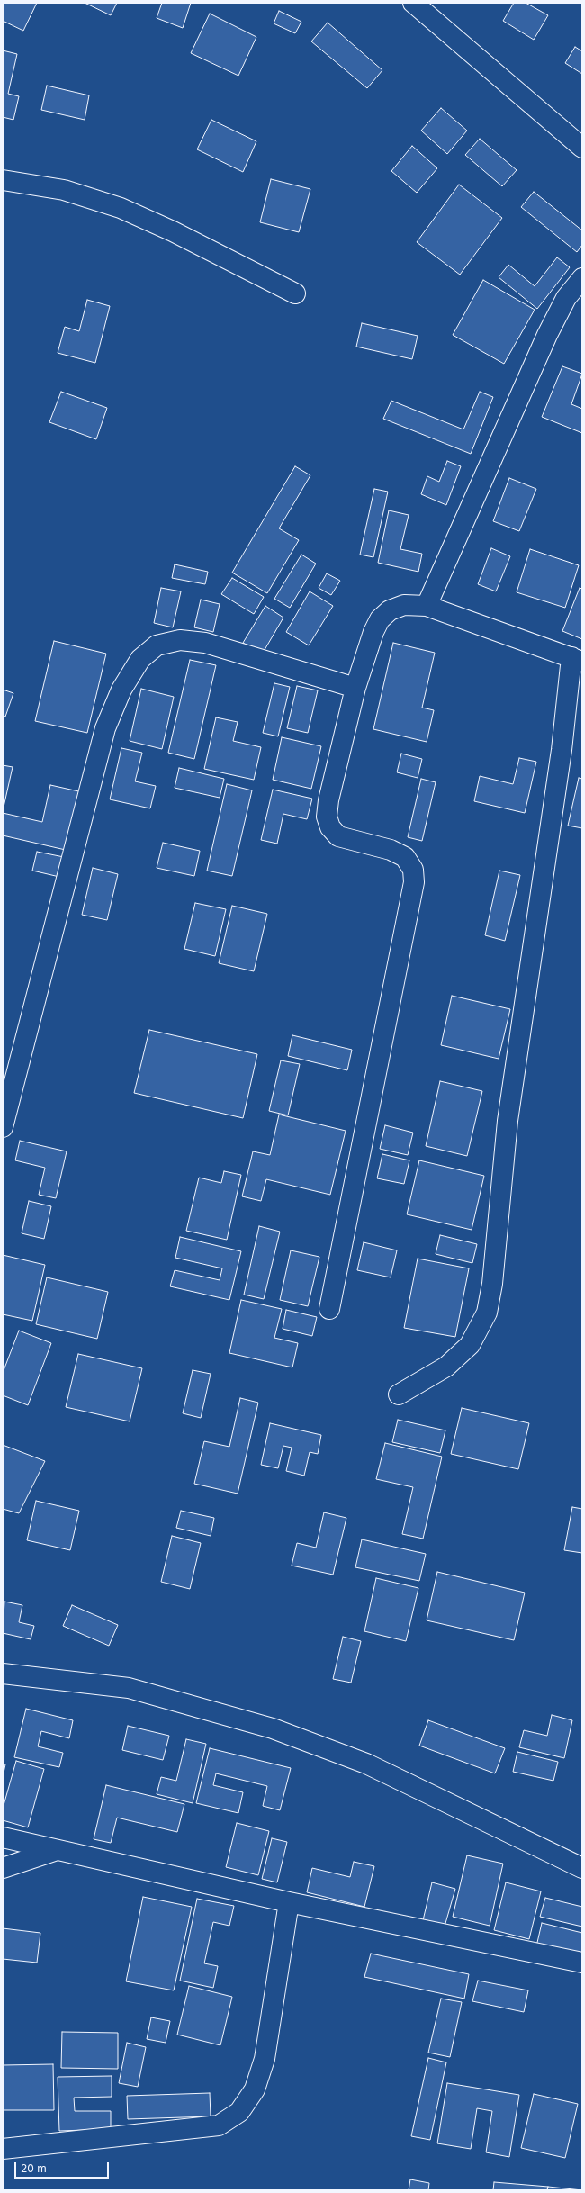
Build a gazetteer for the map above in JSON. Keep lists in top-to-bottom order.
{
  "scale_bar": "20 m"
}
